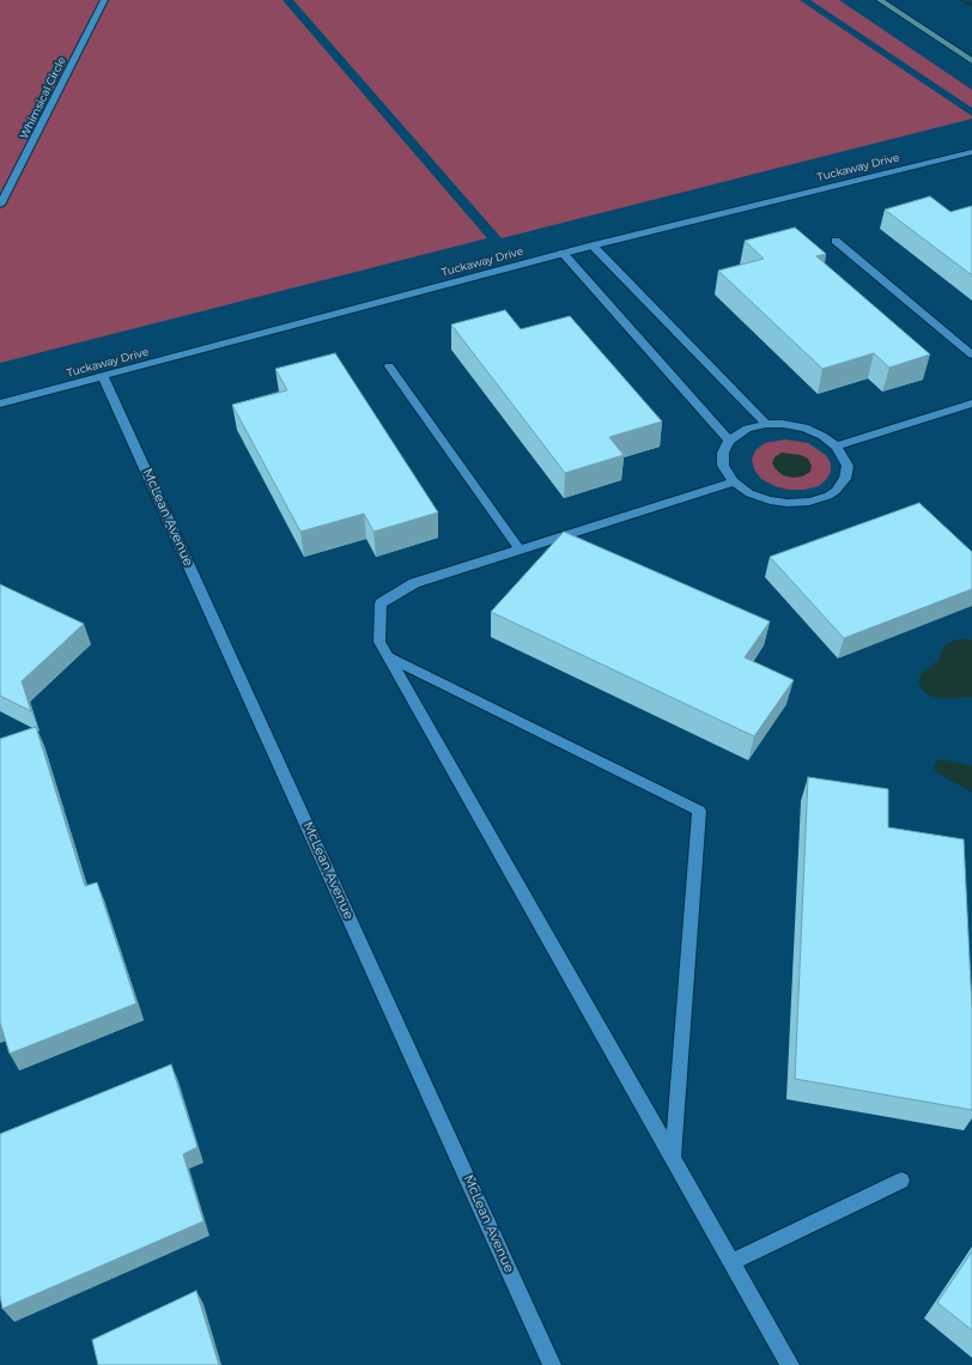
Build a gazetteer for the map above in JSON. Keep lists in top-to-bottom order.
{
  "streets": {
    "street": ["Whimsical Circle", "Tuckaway Drive", "McLean Avenue"]
  },
  "crossings": [
    ["Tuckaway Drive", "McLean Avenue"]
  ]
}
